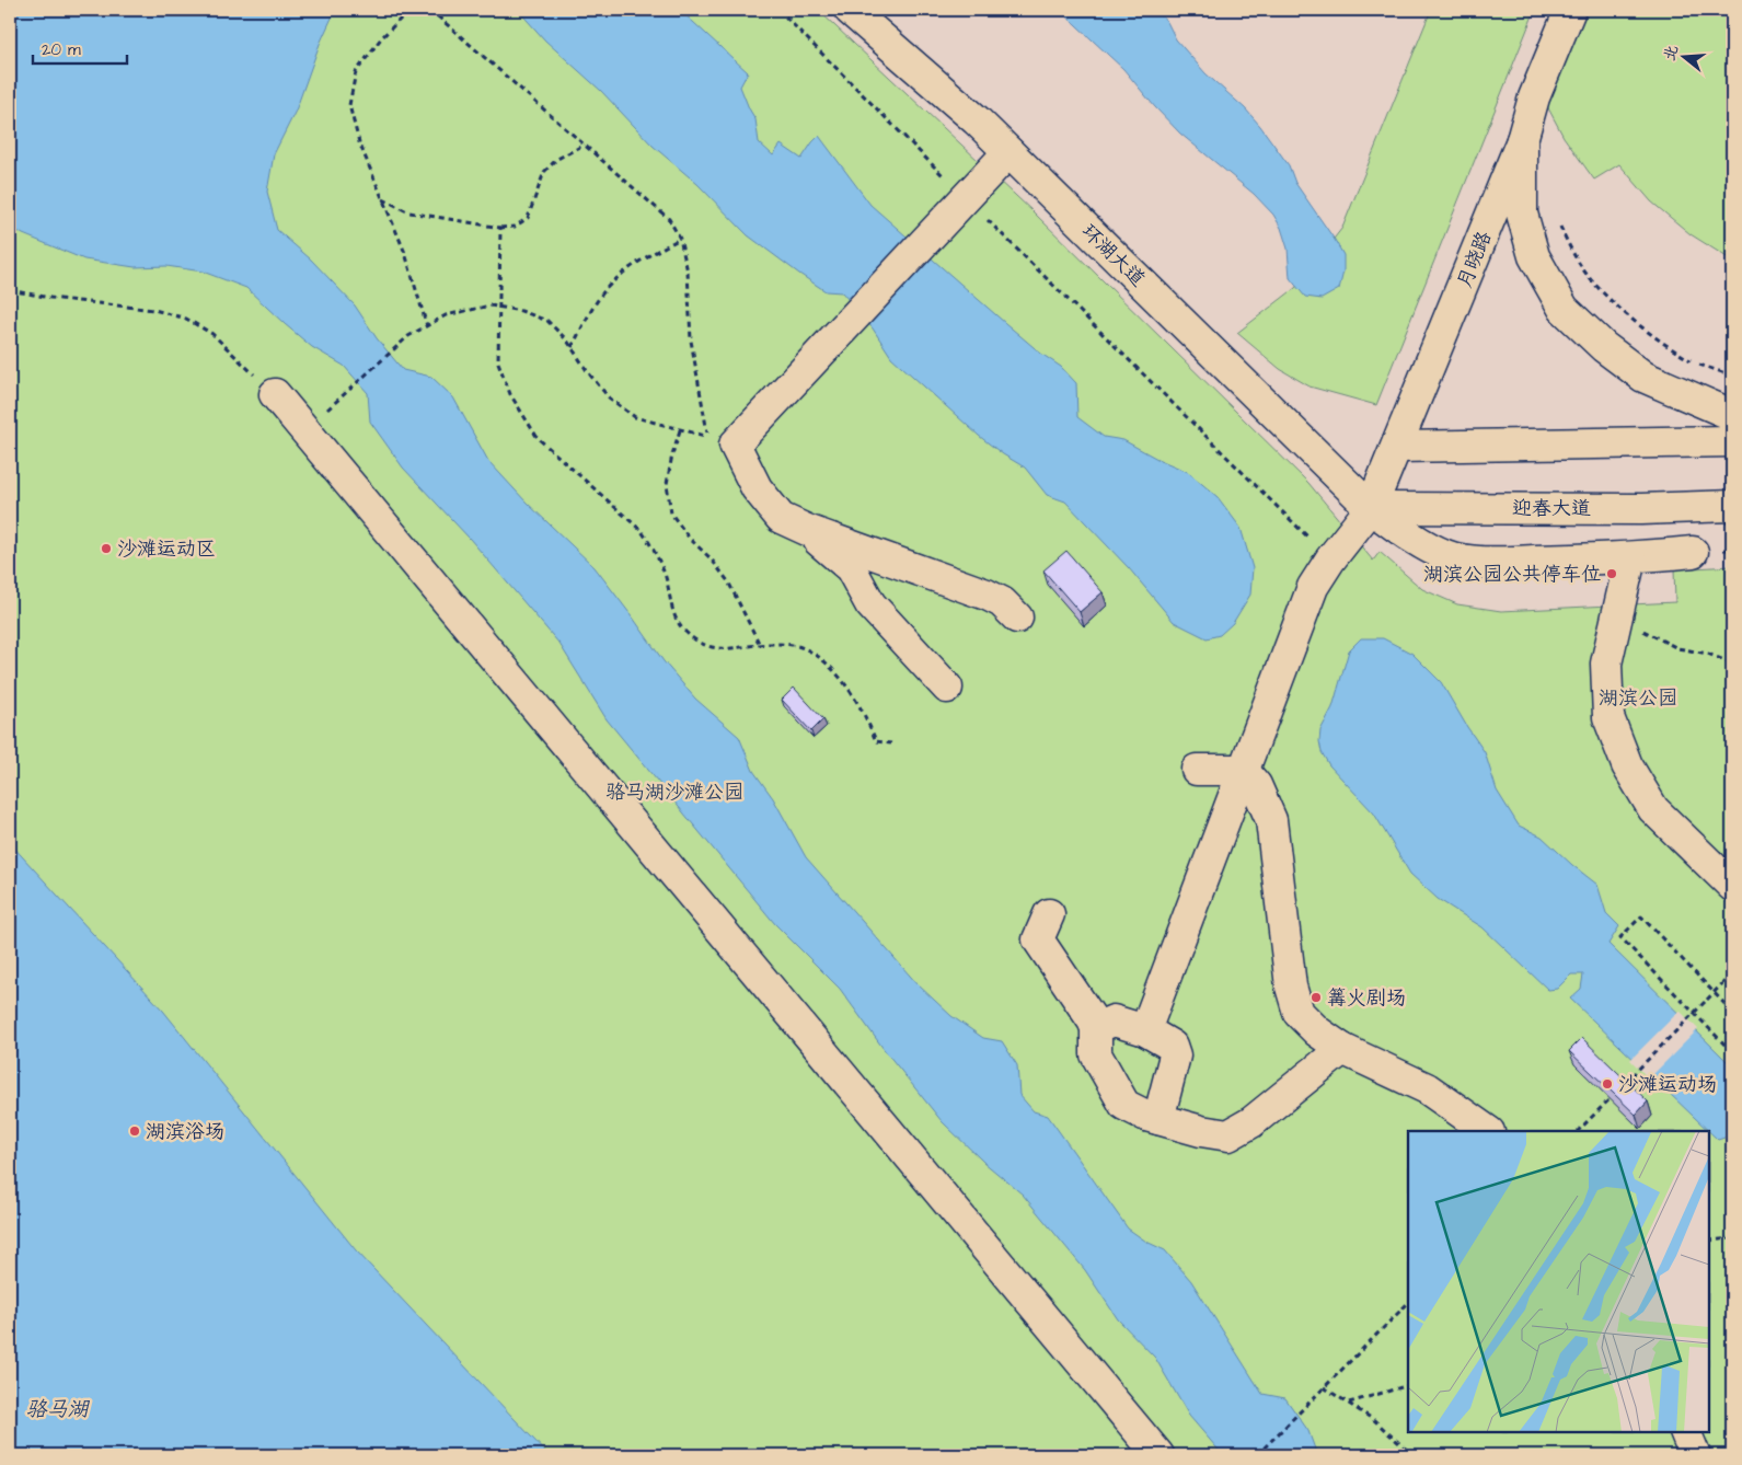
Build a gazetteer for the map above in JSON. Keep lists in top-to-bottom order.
{
  "streets": {
    "main road": ["环湖大道", "月晓路", "迎春大道"]
  },
  "crossings": [
    ["环湖大道", "月晓路"],
    ["环湖大道", "迎春大道"],
    ["月晓路", "迎春大道"]
  ],
  "water": ["骆马湖"],
  "parks": ["湖滨公园", "骆马湖沙滩公园"],
  "places": [
    "沙滩运动区",
    "湖滨公园公共停车位",
    "篝火剧场",
    "沙滩运动场",
    "湖滨浴场"
  ],
  "scale_bar": "20 m",
  "north": "left"
}
